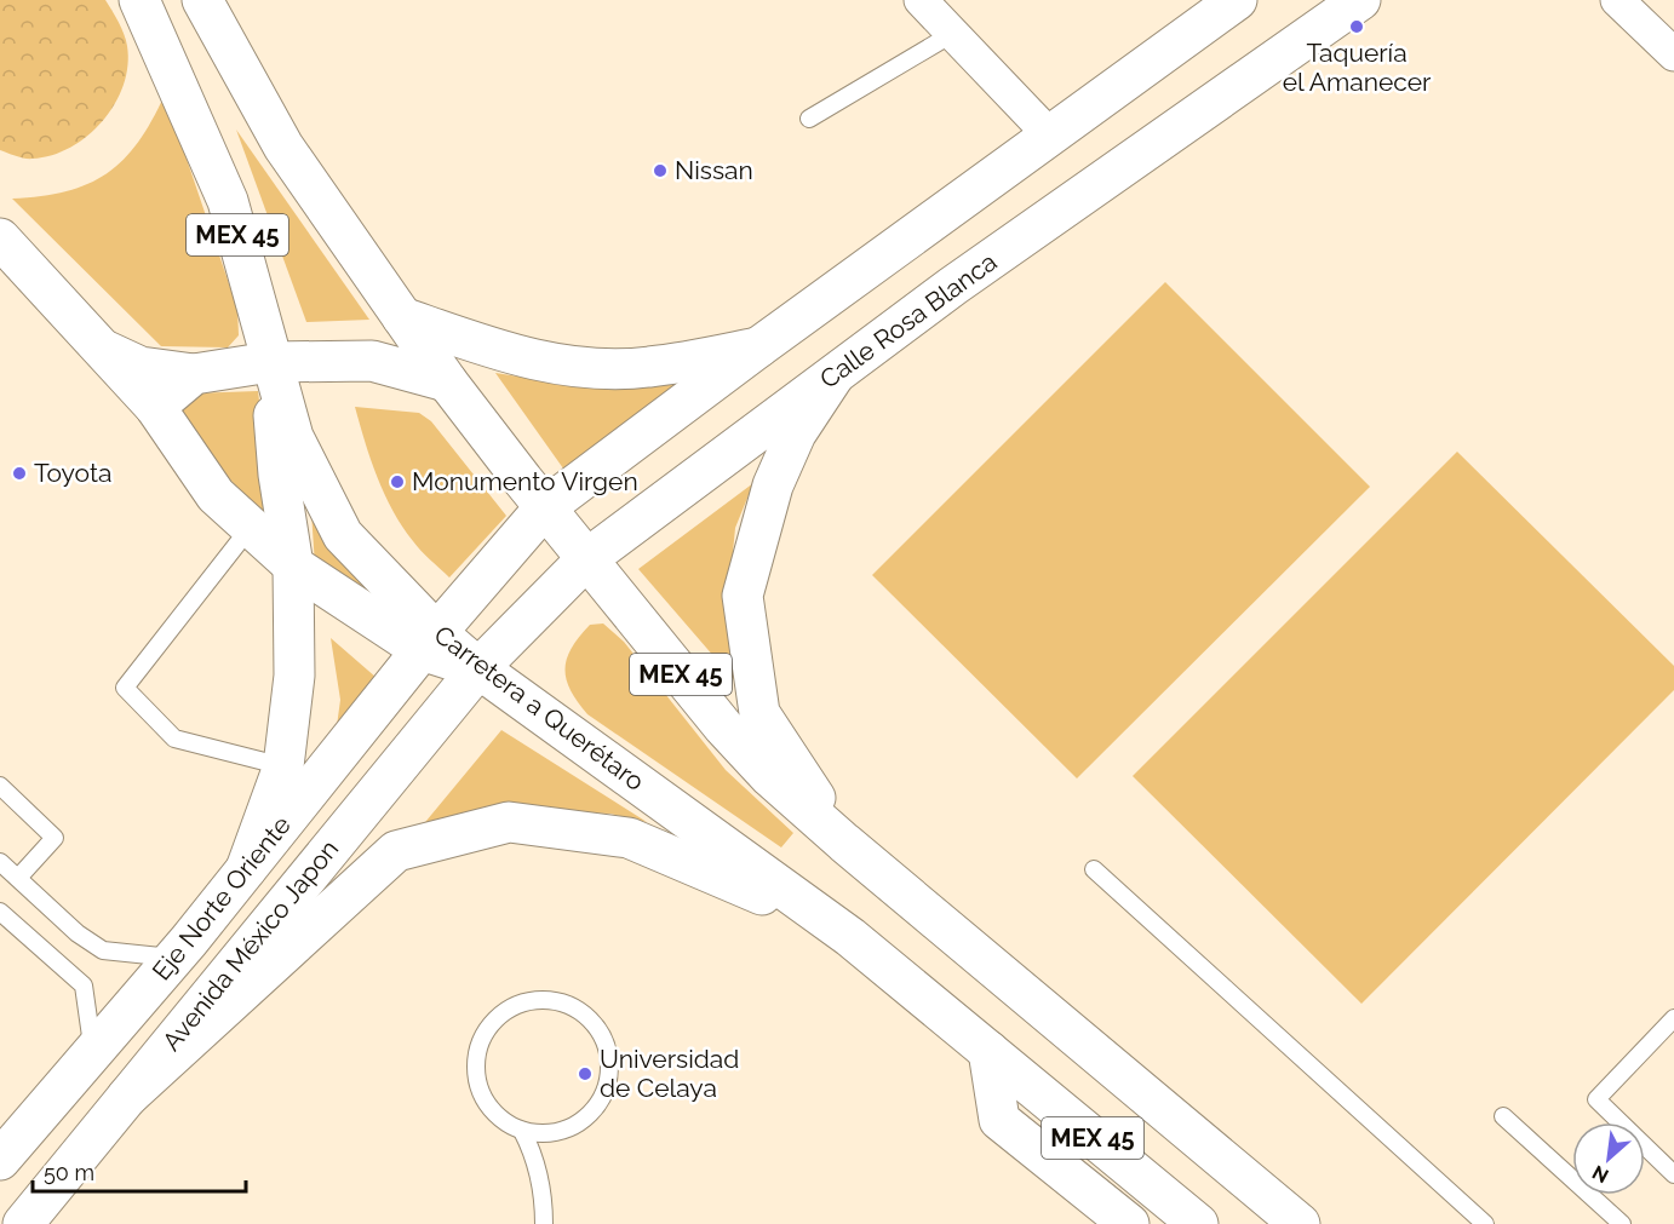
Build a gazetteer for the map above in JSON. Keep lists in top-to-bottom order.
{
  "streets": {
    "main road": [
      "MEX 45",
      "Calle Rosa Blanca",
      "Carretera a Querétaro",
      "Eje Norte Oriente",
      "Avenida México Japon"
    ]
  },
  "crossings": [
    ["MEX 45", "Calle Rosa Blanca"],
    ["Calle Rosa Blanca", "Carretera a Querétaro"],
    ["Calle Rosa Blanca", "Avenida México Japon"],
    ["Carretera a Querétaro", "Eje Norte Oriente"],
    ["Carretera a Querétaro", "Avenida México Japon"]
  ],
  "places": [
    "Taquería el Amanecer",
    "Nissan",
    "Toyota",
    "Monumento Virgen",
    "Universidad de Celaya"
  ],
  "scale_bar": "50 m",
  "north": "bottom left"
}
